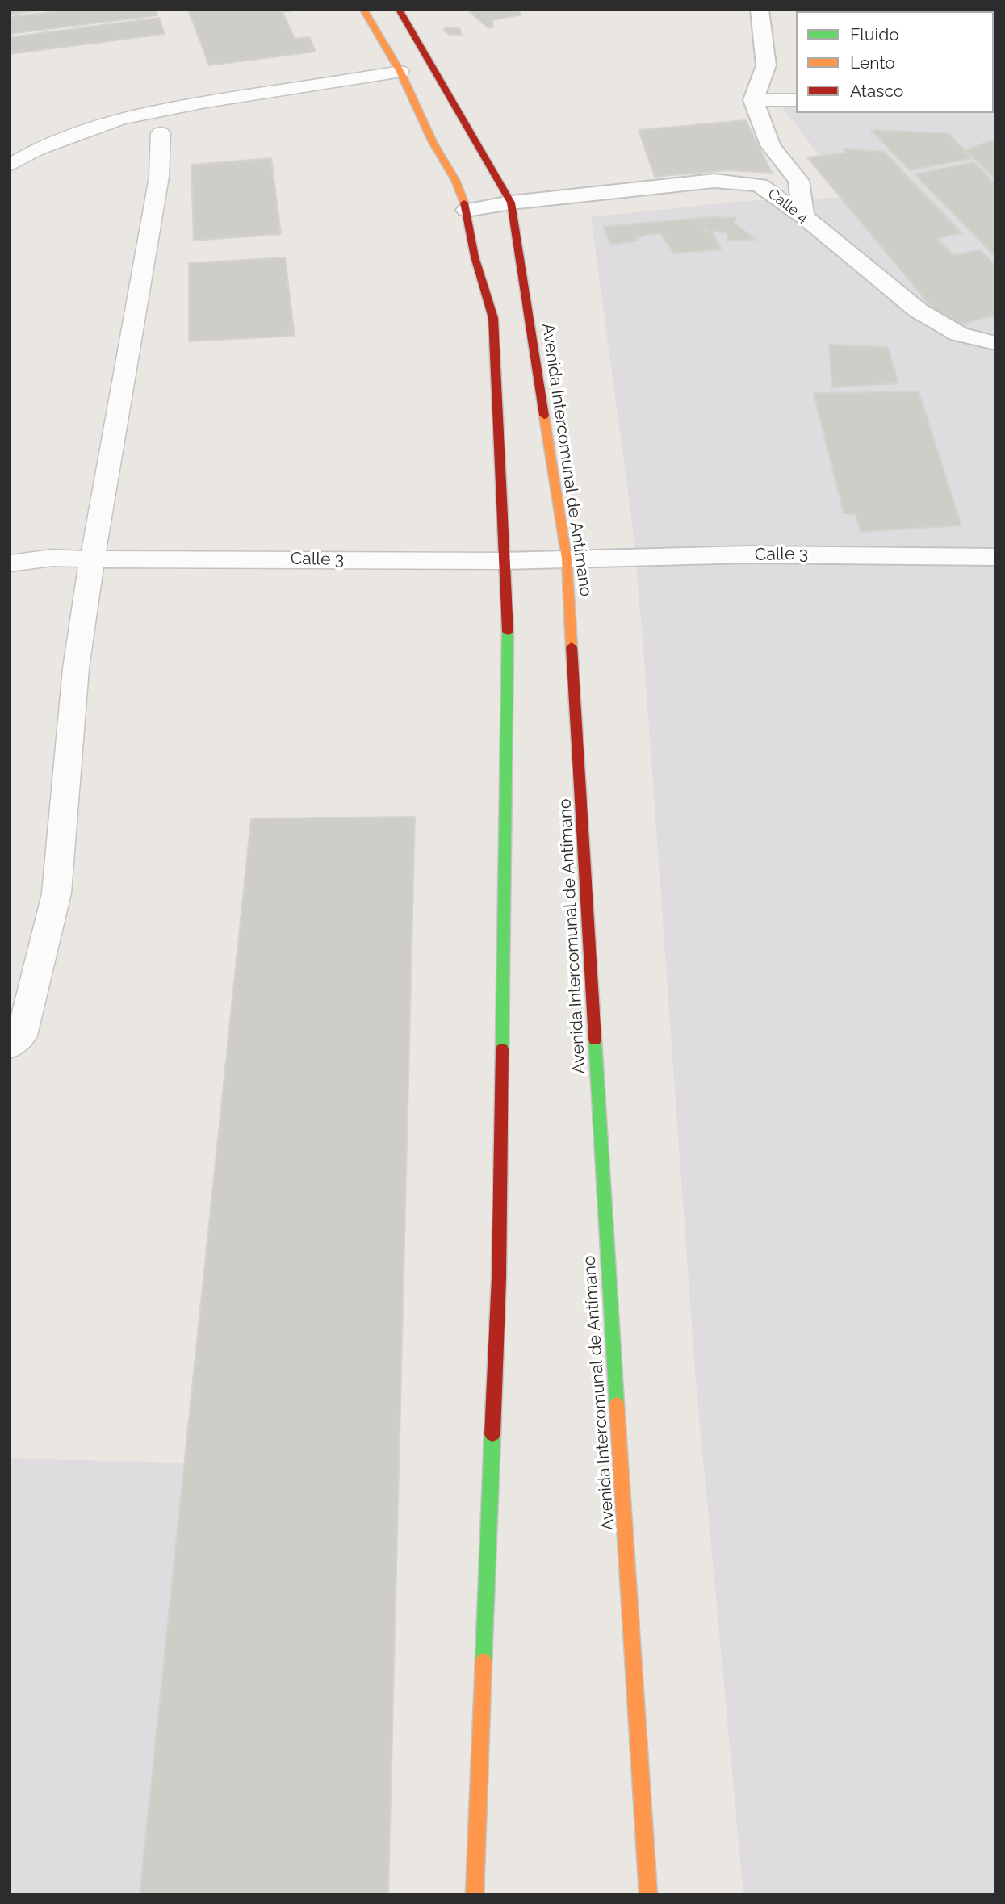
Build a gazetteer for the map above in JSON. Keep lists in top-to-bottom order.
{
  "streets": {
    "main road": ["Avenida Intercomunal de Antímano"],
    "street": ["Calle 4", "Calle 3"]
  },
  "crossings": [
    ["Calle 4", "Avenida Intercomunal de Antímano"],
    ["Avenida Intercomunal de Antímano", "Calle 3"]
  ],
  "legend": ["Fluido", "Lento", "Atasco"]
}
